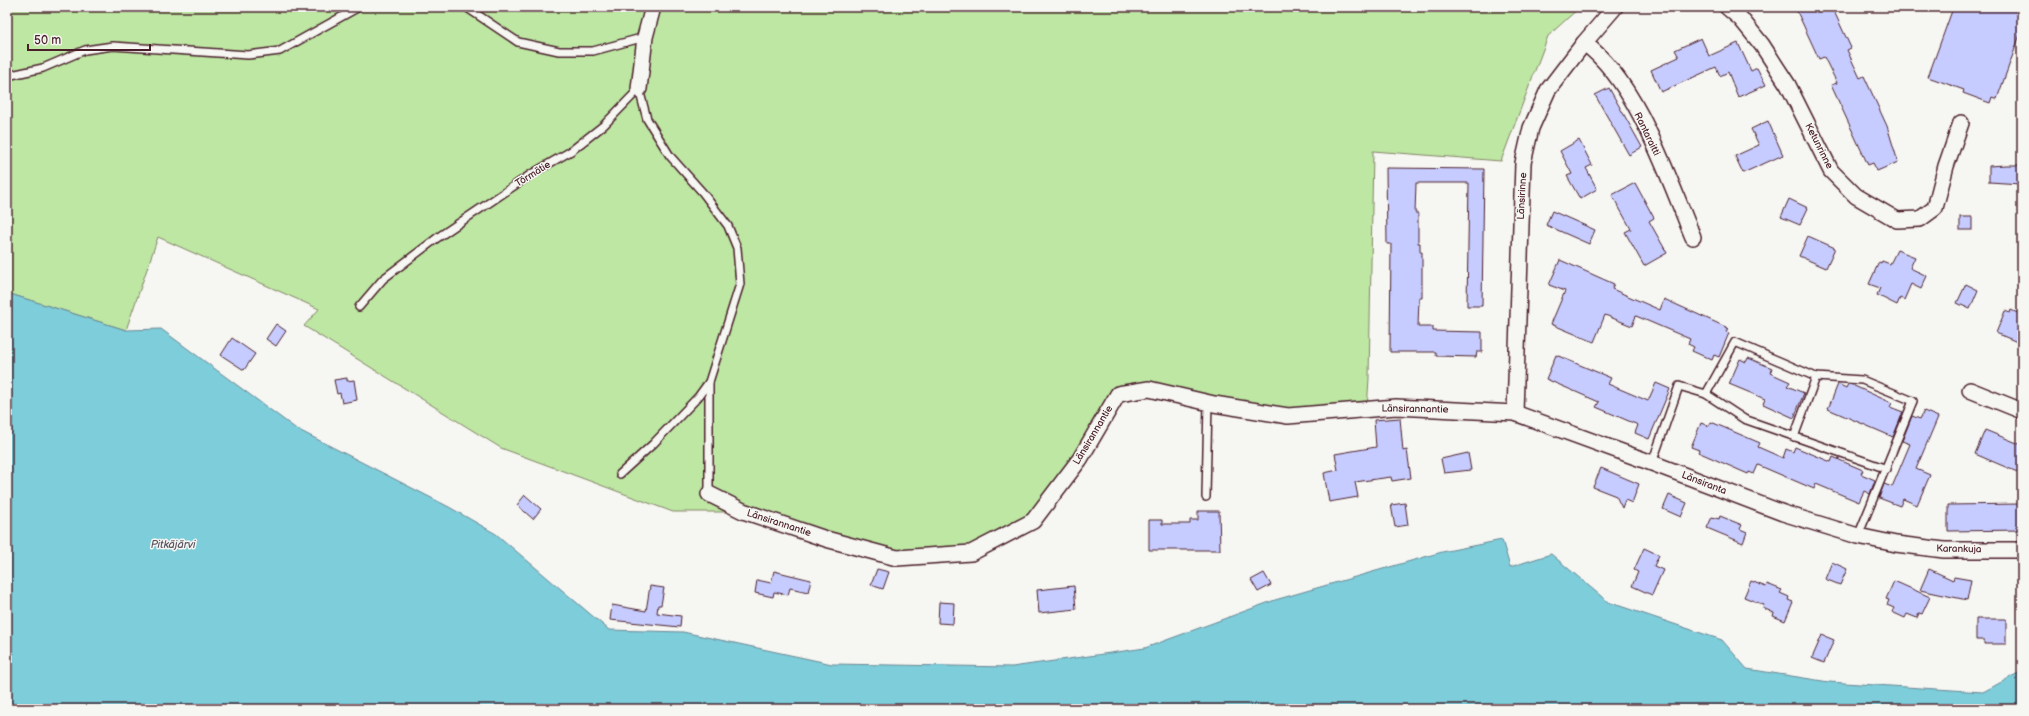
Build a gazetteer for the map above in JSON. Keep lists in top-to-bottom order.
{
  "streets": {
    "street": [
      "Rantaraitti",
      "Ketunrinne",
      "Länsirinne",
      "Länsirannantie",
      "Länsiranta",
      "Karankuja"
    ],
    "lane": ["Törmätie"]
  },
  "crossings": [
    ["Rantaraitti", "Länsirinne"],
    ["Länsirinne", "Länsirannantie"],
    ["Länsirinne", "Länsiranta"],
    ["Länsirannantie", "Länsiranta"],
    ["Länsiranta", "Karankuja"]
  ],
  "water": ["Pitkäjärvi"],
  "scale_bar": "50 m"
}
